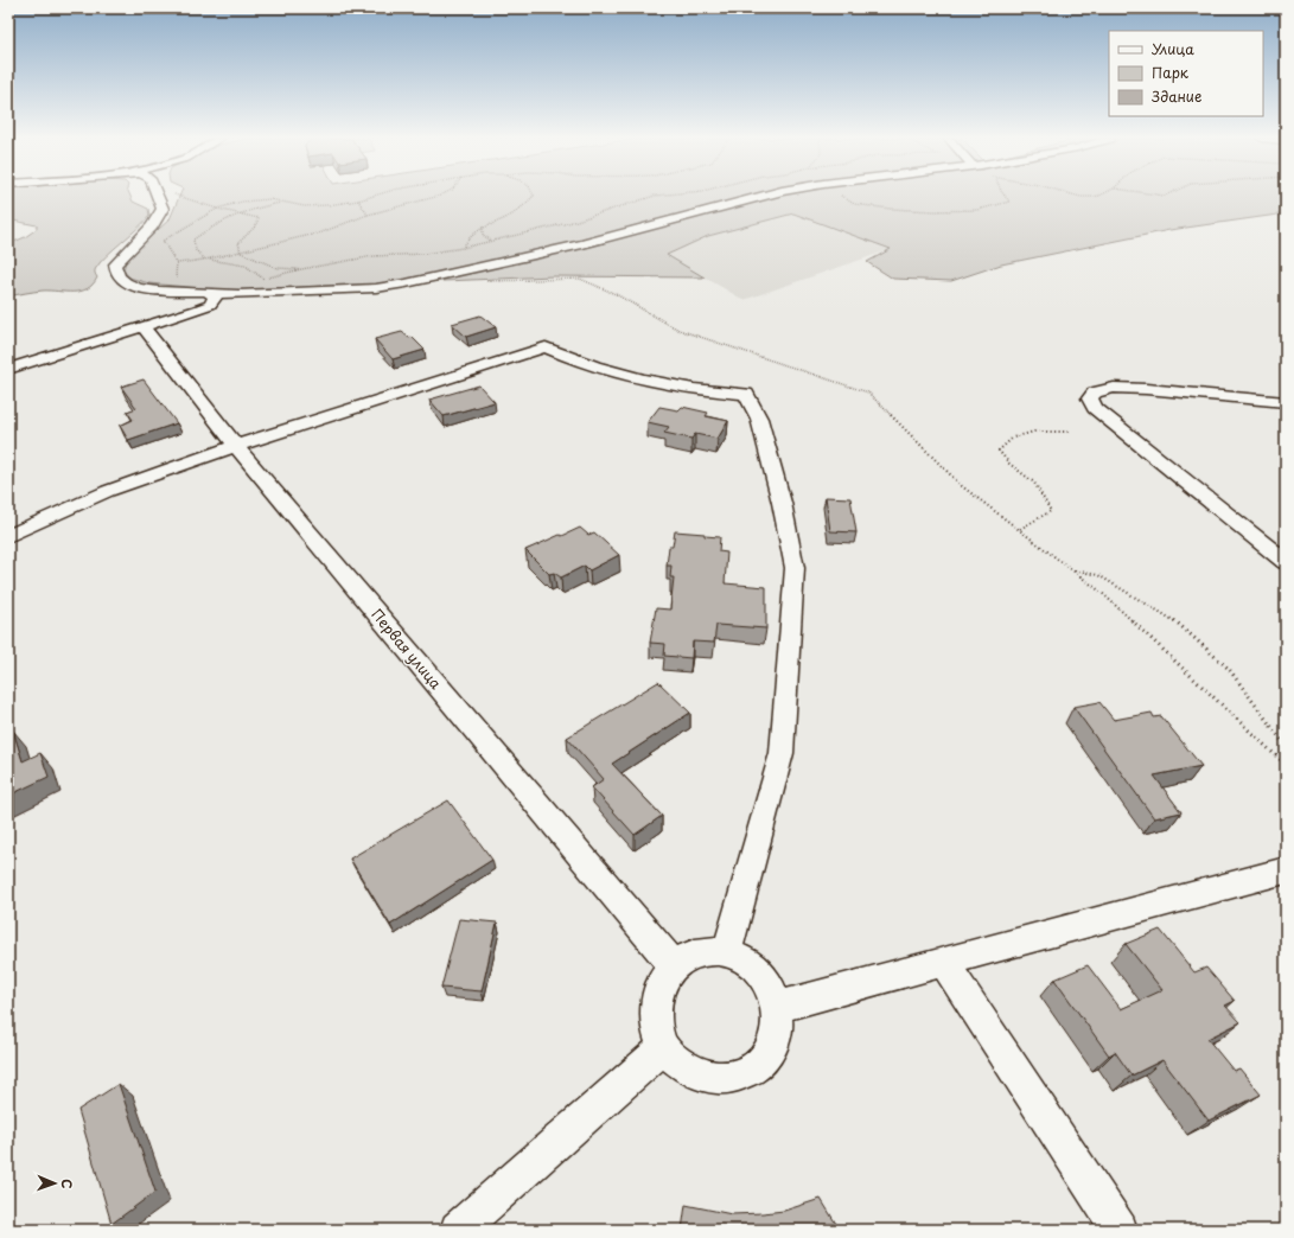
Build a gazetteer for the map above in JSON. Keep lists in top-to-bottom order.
{
  "streets": {
    "street": ["Первая улица"]
  },
  "legend": ["Улица", "Парк", "Здание"],
  "north": "right"
}
